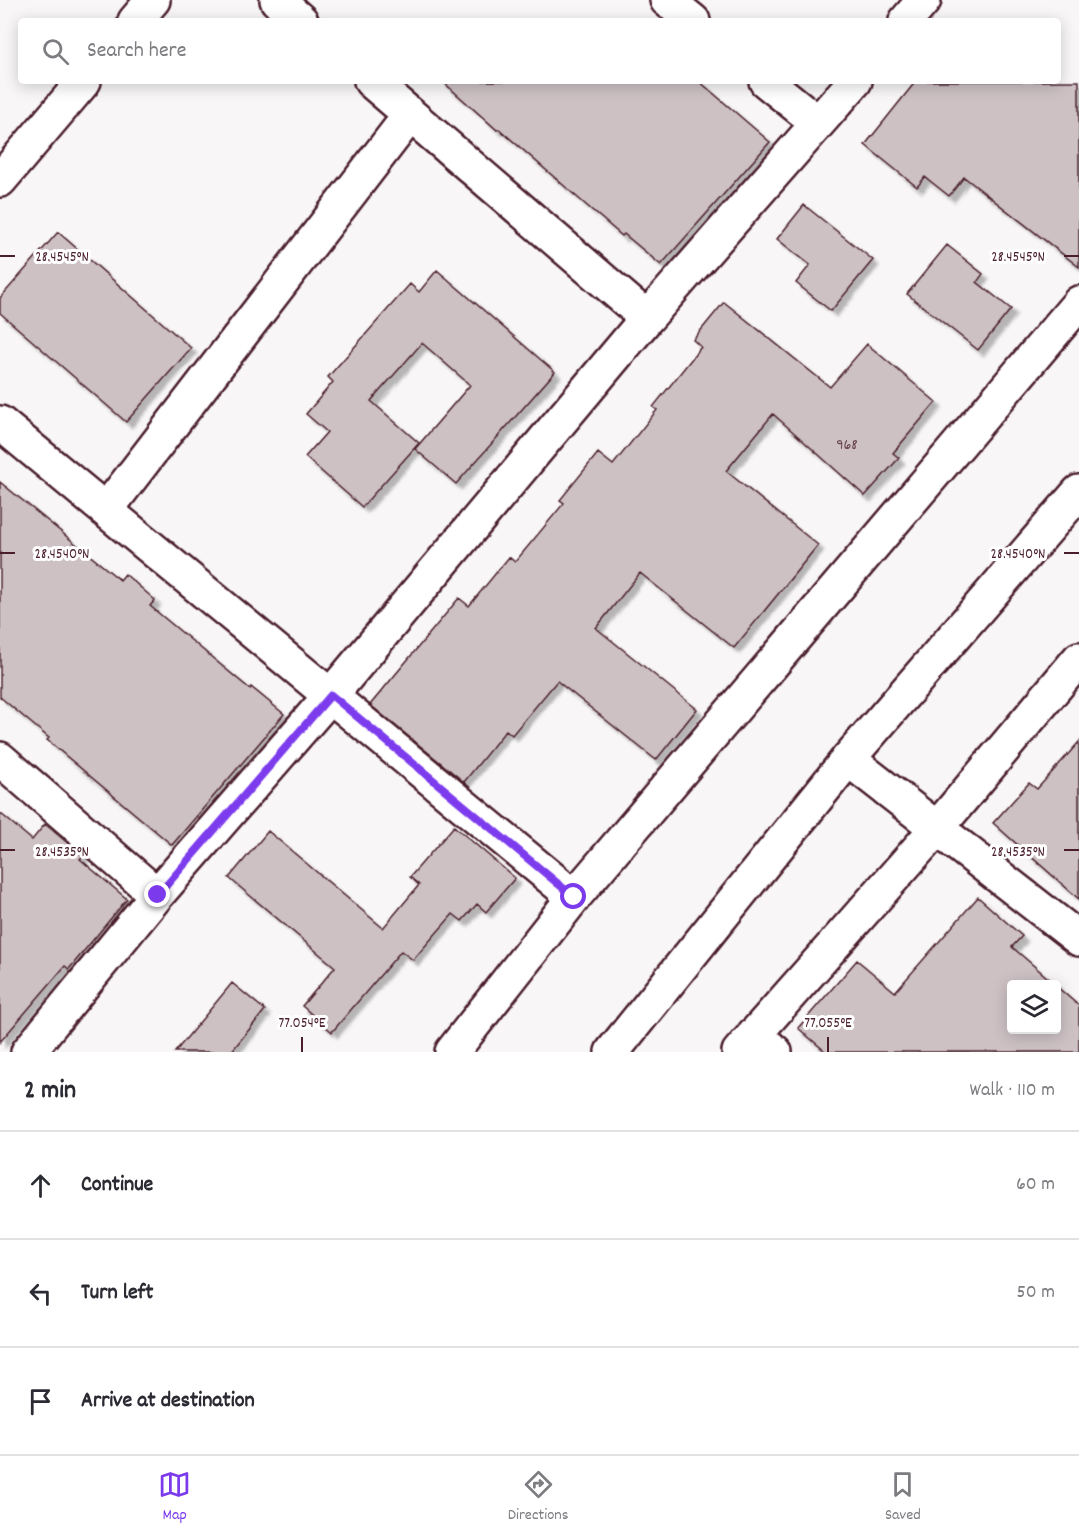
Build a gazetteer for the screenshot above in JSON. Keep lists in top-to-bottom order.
{
  "house_numbers": ["968"],
  "page": {
    "search": "Search here",
    "heading": ["2 min", "Walk · 110 m"],
    "list": [
      ["Continue", "60 m"],
      ["Turn left", "50 m"],
      "Arrive at destination"
    ],
    "nav": ["Map", "Directions", "Saved"]
  },
  "coordinates": [
    "28.4545°N",
    "28.4540°N",
    "28.4535°N",
    "77.054°E",
    "77.055°E"
  ]
}
